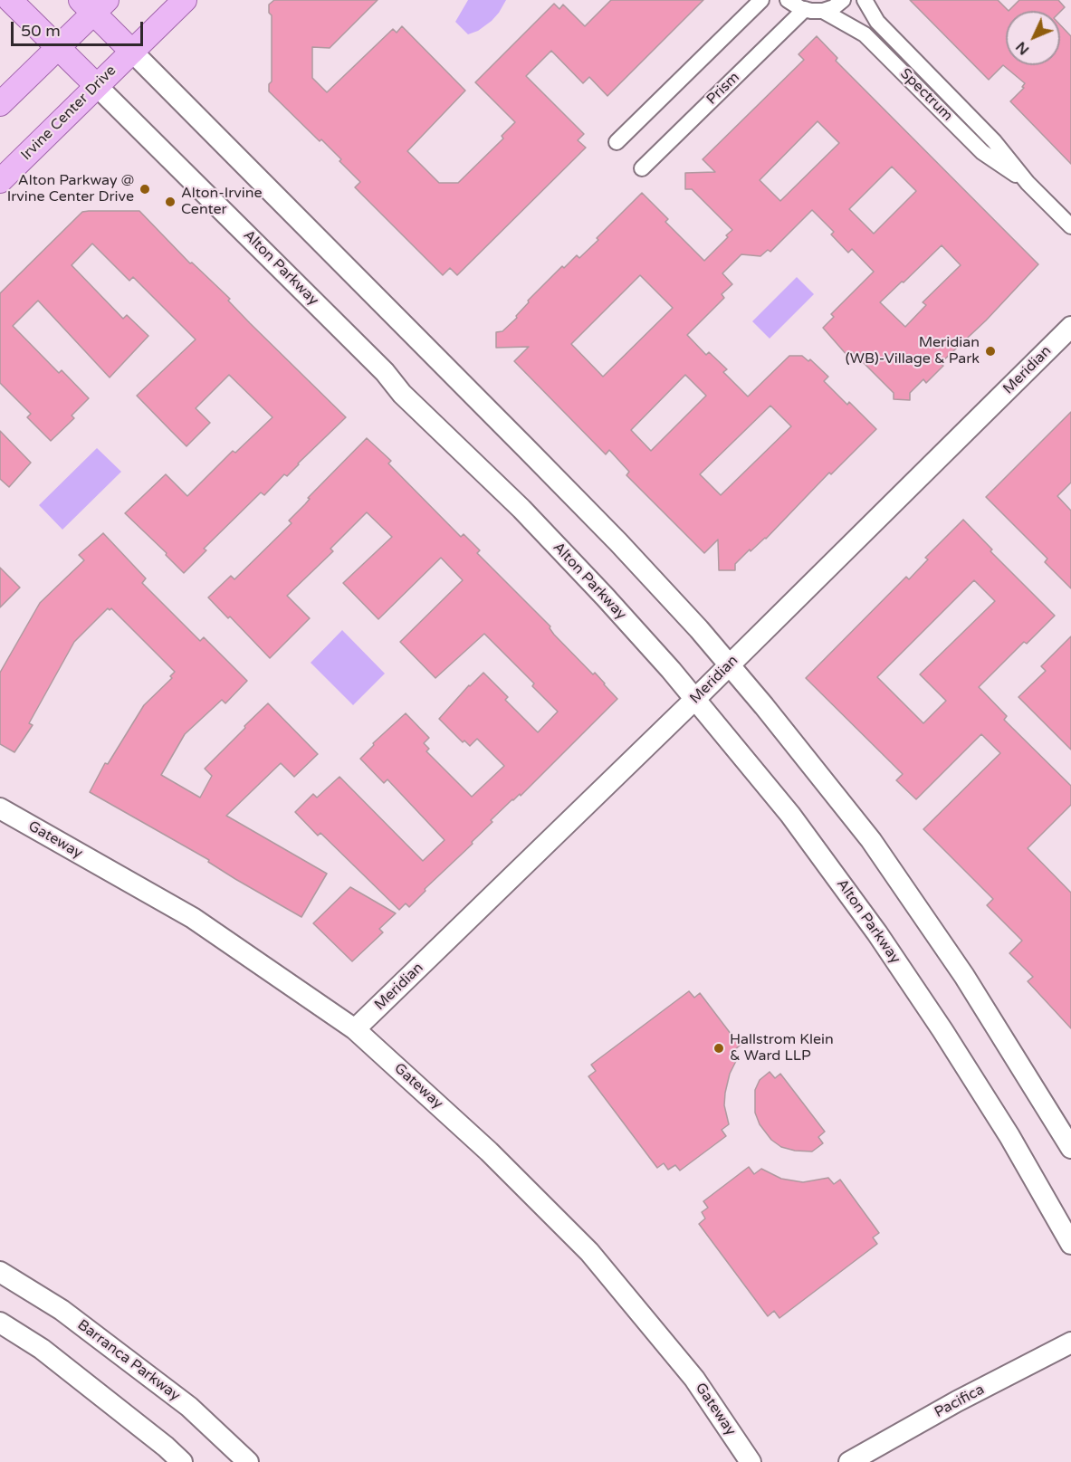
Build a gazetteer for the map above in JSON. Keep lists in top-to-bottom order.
{
  "streets": {
    "main road": [
      "Irvine Center Drive",
      "Alton Parkway",
      "Meridian",
      "Gateway",
      "Barranca Parkway",
      "Pacifica"
    ],
    "street": ["Prism", "Spectrum"]
  },
  "crossings": [
    ["Irvine Center Drive", "Alton Parkway"],
    ["Alton Parkway", "Meridian"],
    ["Meridian", "Gateway"]
  ],
  "places": [
    "Alton Parkway @ Irvine Center Drive",
    "Alton-Irvine Center",
    "Meridian (WB)-Village & Park",
    "Hallstrom Klein & Ward LLP"
  ],
  "scale_bar": "50 m",
  "north": "bottom left"
}
